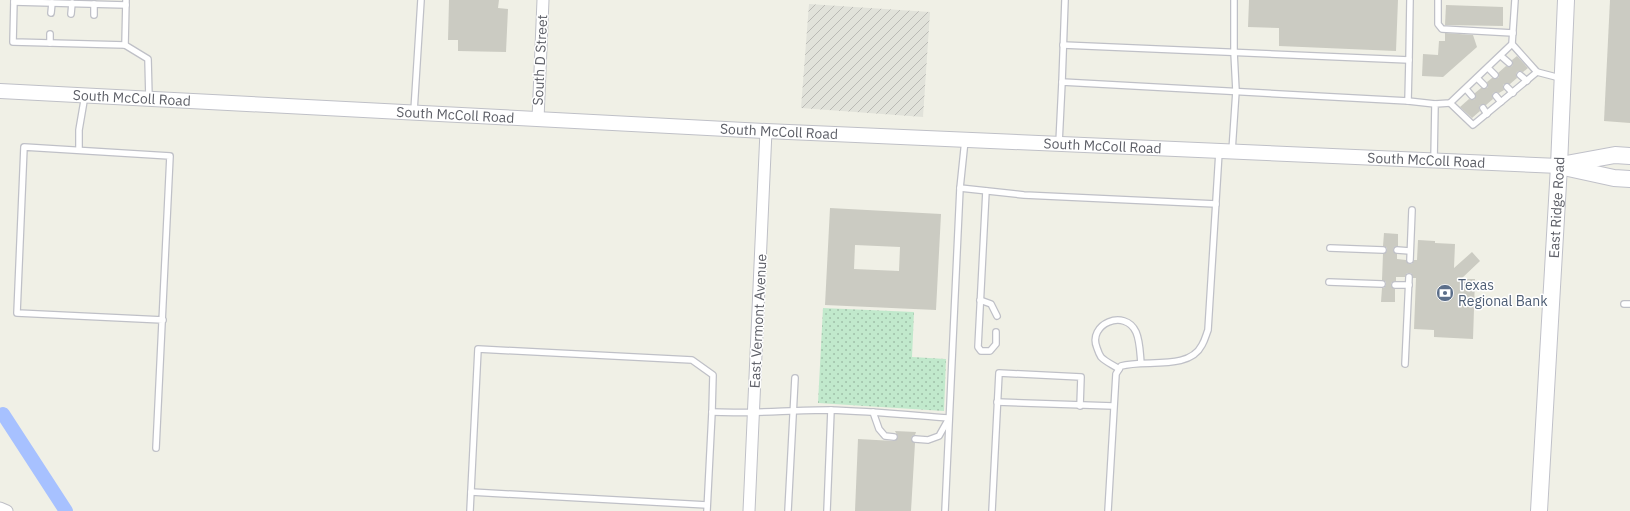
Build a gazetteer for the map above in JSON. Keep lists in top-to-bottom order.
{
  "streets": {
    "main road": ["South McColl Road", "East Ridge Road"],
    "street": ["South D Street", "East Vermont Avenue"]
  },
  "crossings": [
    ["South D Street", "South McColl Road"],
    ["South McColl Road", "East Ridge Road"],
    ["South McColl Road", "East Vermont Avenue"]
  ],
  "places": {
    "bank": ["Texas Regional Bank"]
  }
}
